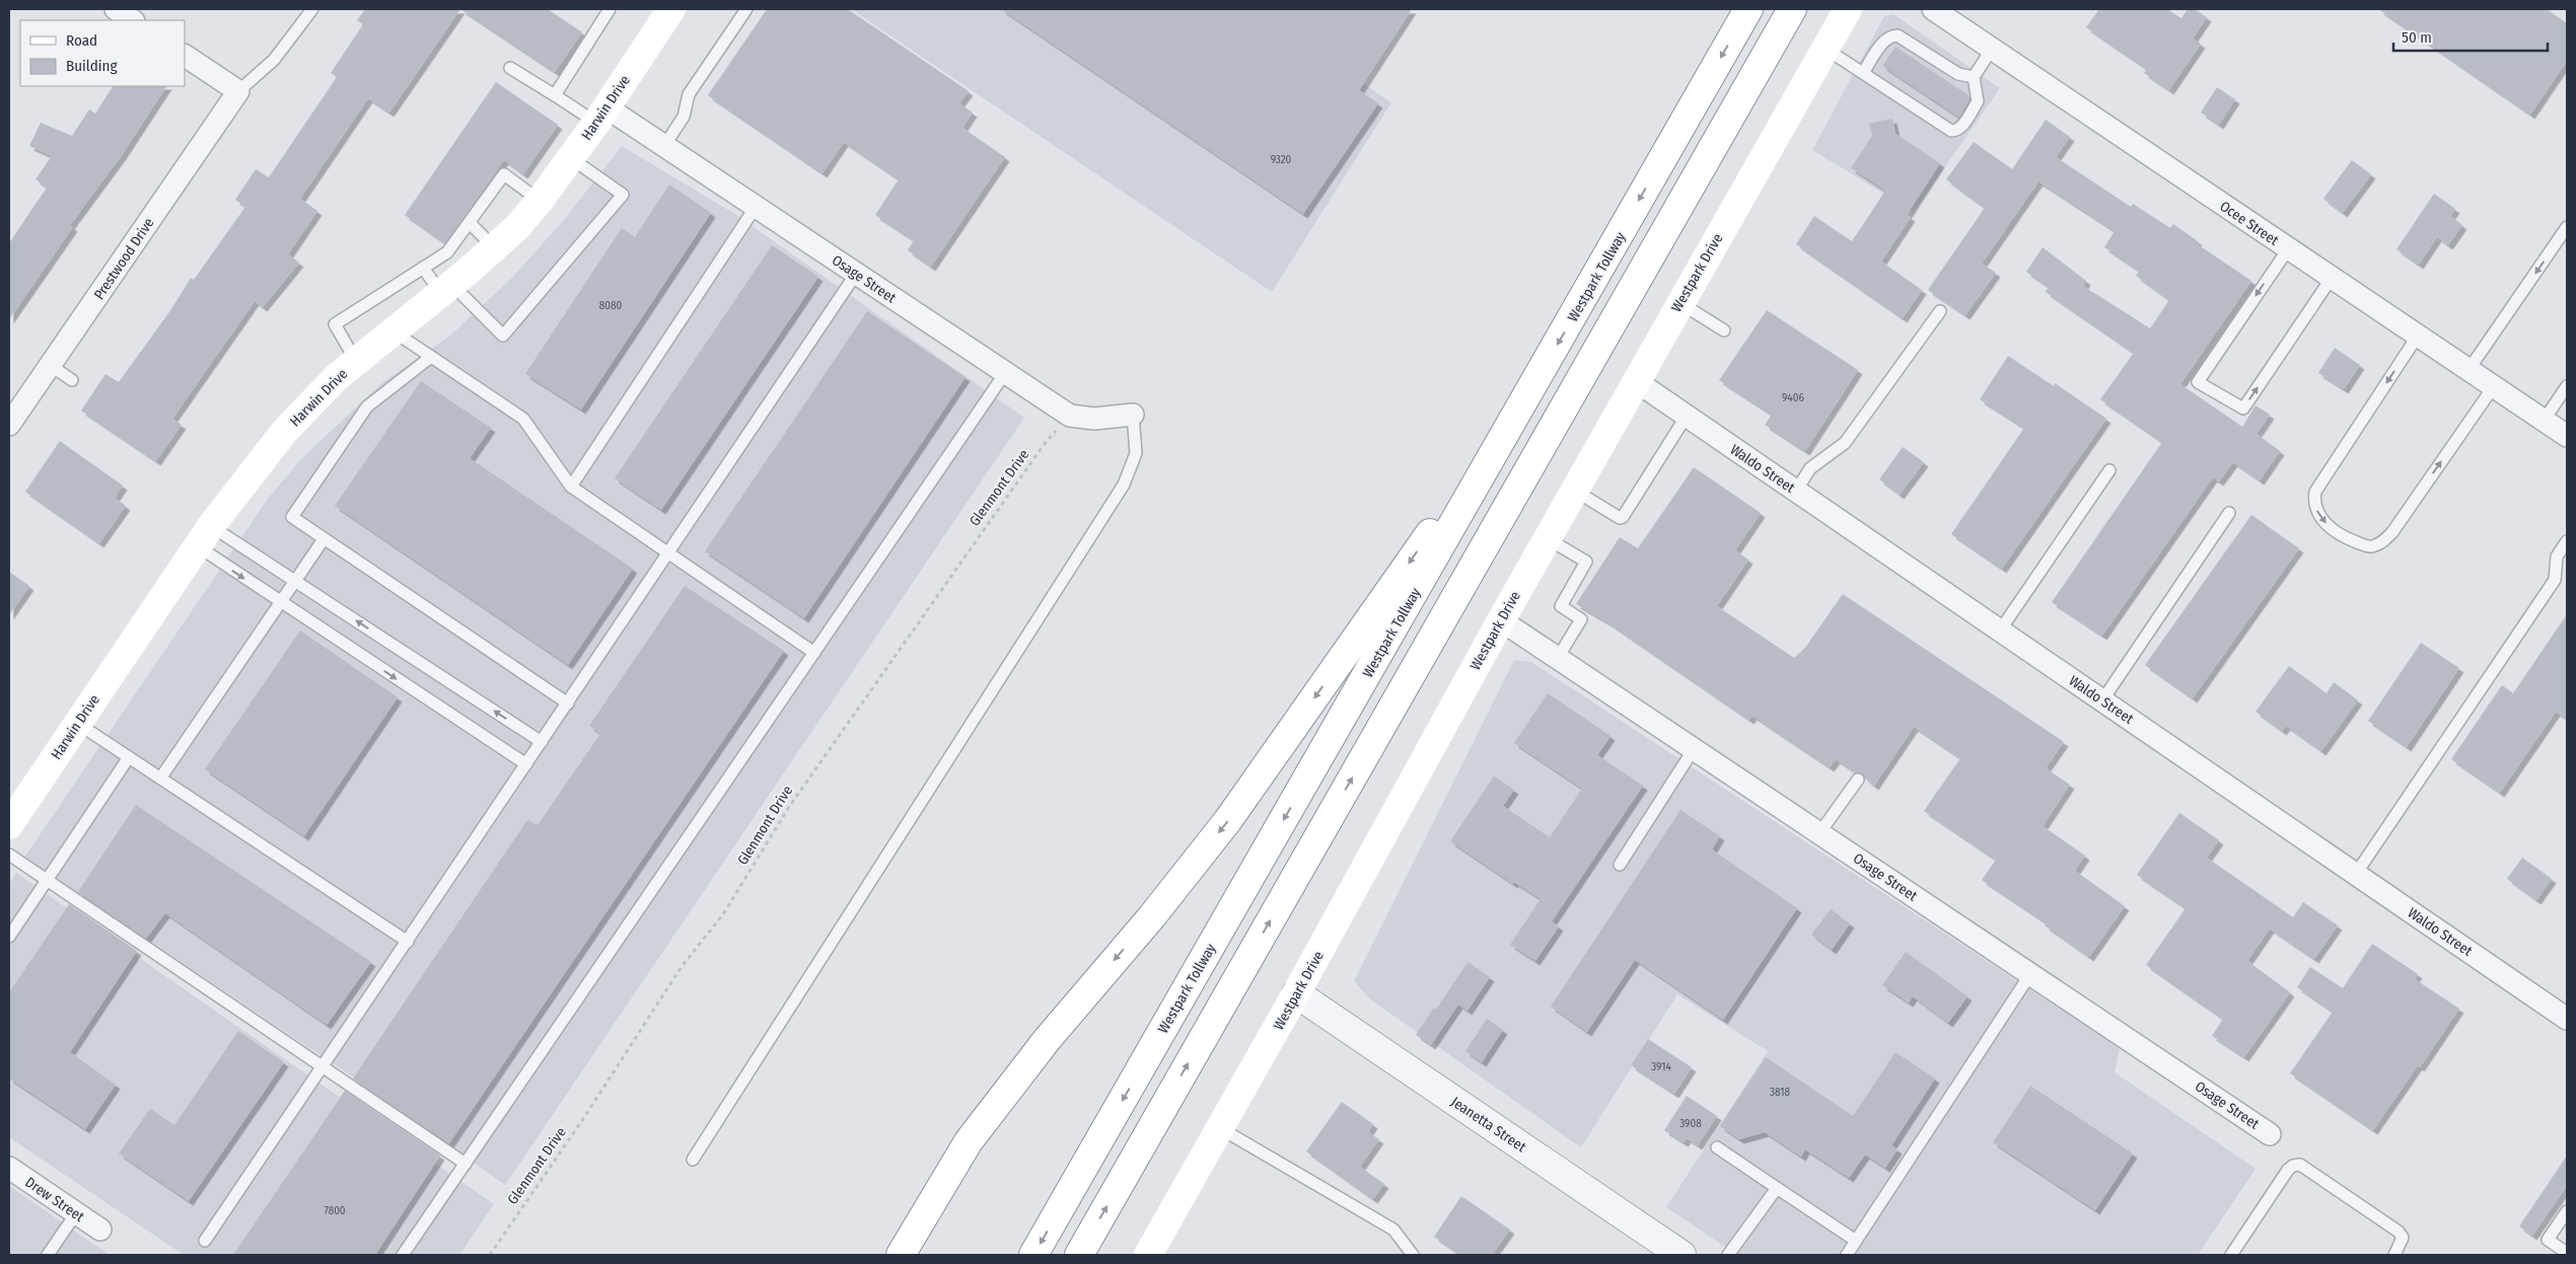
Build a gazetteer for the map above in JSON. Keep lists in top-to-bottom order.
{
  "streets": {
    "main road": ["Harwin Drive", "Westpark Drive", "Westpark Tollway"],
    "street": [
      "Ocee Street",
      "Prestwood Drive",
      "Osage Street",
      "Waldo Street",
      "Jeanetta Street",
      "Drew Street"
    ],
    "path": ["Glenmont Drive"]
  },
  "crossings": [
    ["Harwin Drive", "Osage Street"],
    ["Westpark Drive", "Osage Street"],
    ["Westpark Drive", "Waldo Street"],
    ["Westpark Drive", "Jeanetta Street"],
    ["Osage Street", "Glenmont Drive"]
  ],
  "house_numbers": [
    "9320",
    "8080",
    "9406",
    "3914",
    "3818",
    "3908",
    "7800"
  ],
  "legend": ["Road", "Building"],
  "scale_bar": "50 m"
}
